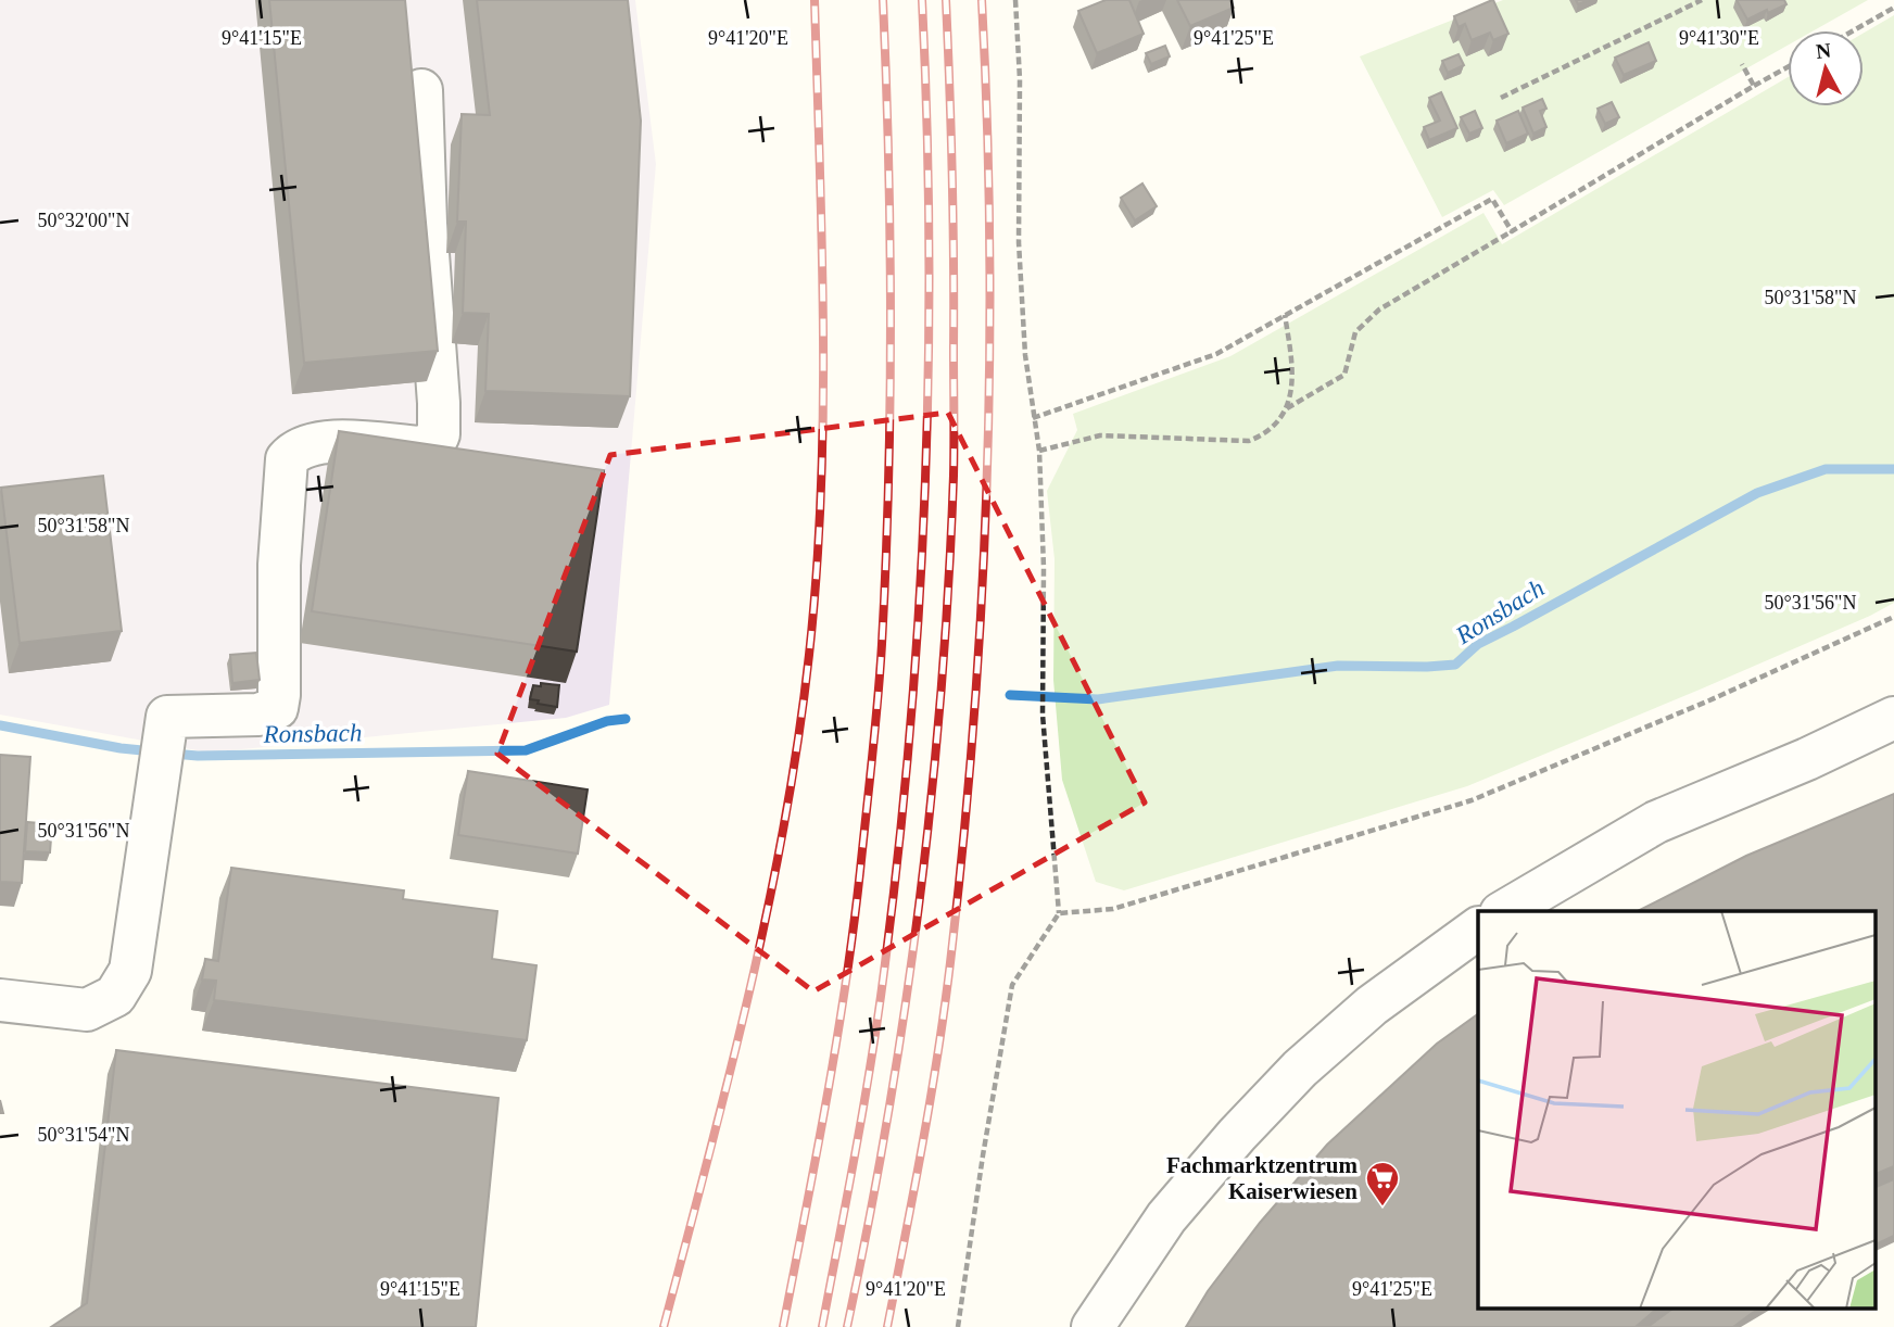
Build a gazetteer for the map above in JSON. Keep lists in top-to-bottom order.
{
  "water": ["Ronsbach"],
  "places": {
    "supermarket": ["Fachmarktzentrum Kaiserwiesen"]
  },
  "north": "top",
  "coordinates": [
    "9°41'15\"E",
    "9°41'20\"E",
    "9°41'25\"E",
    "9°41'30\"E",
    "50°32'00\"N",
    "50°31'58\"N",
    "50°31'56\"N",
    "50°31'54\"N"
  ]
}
